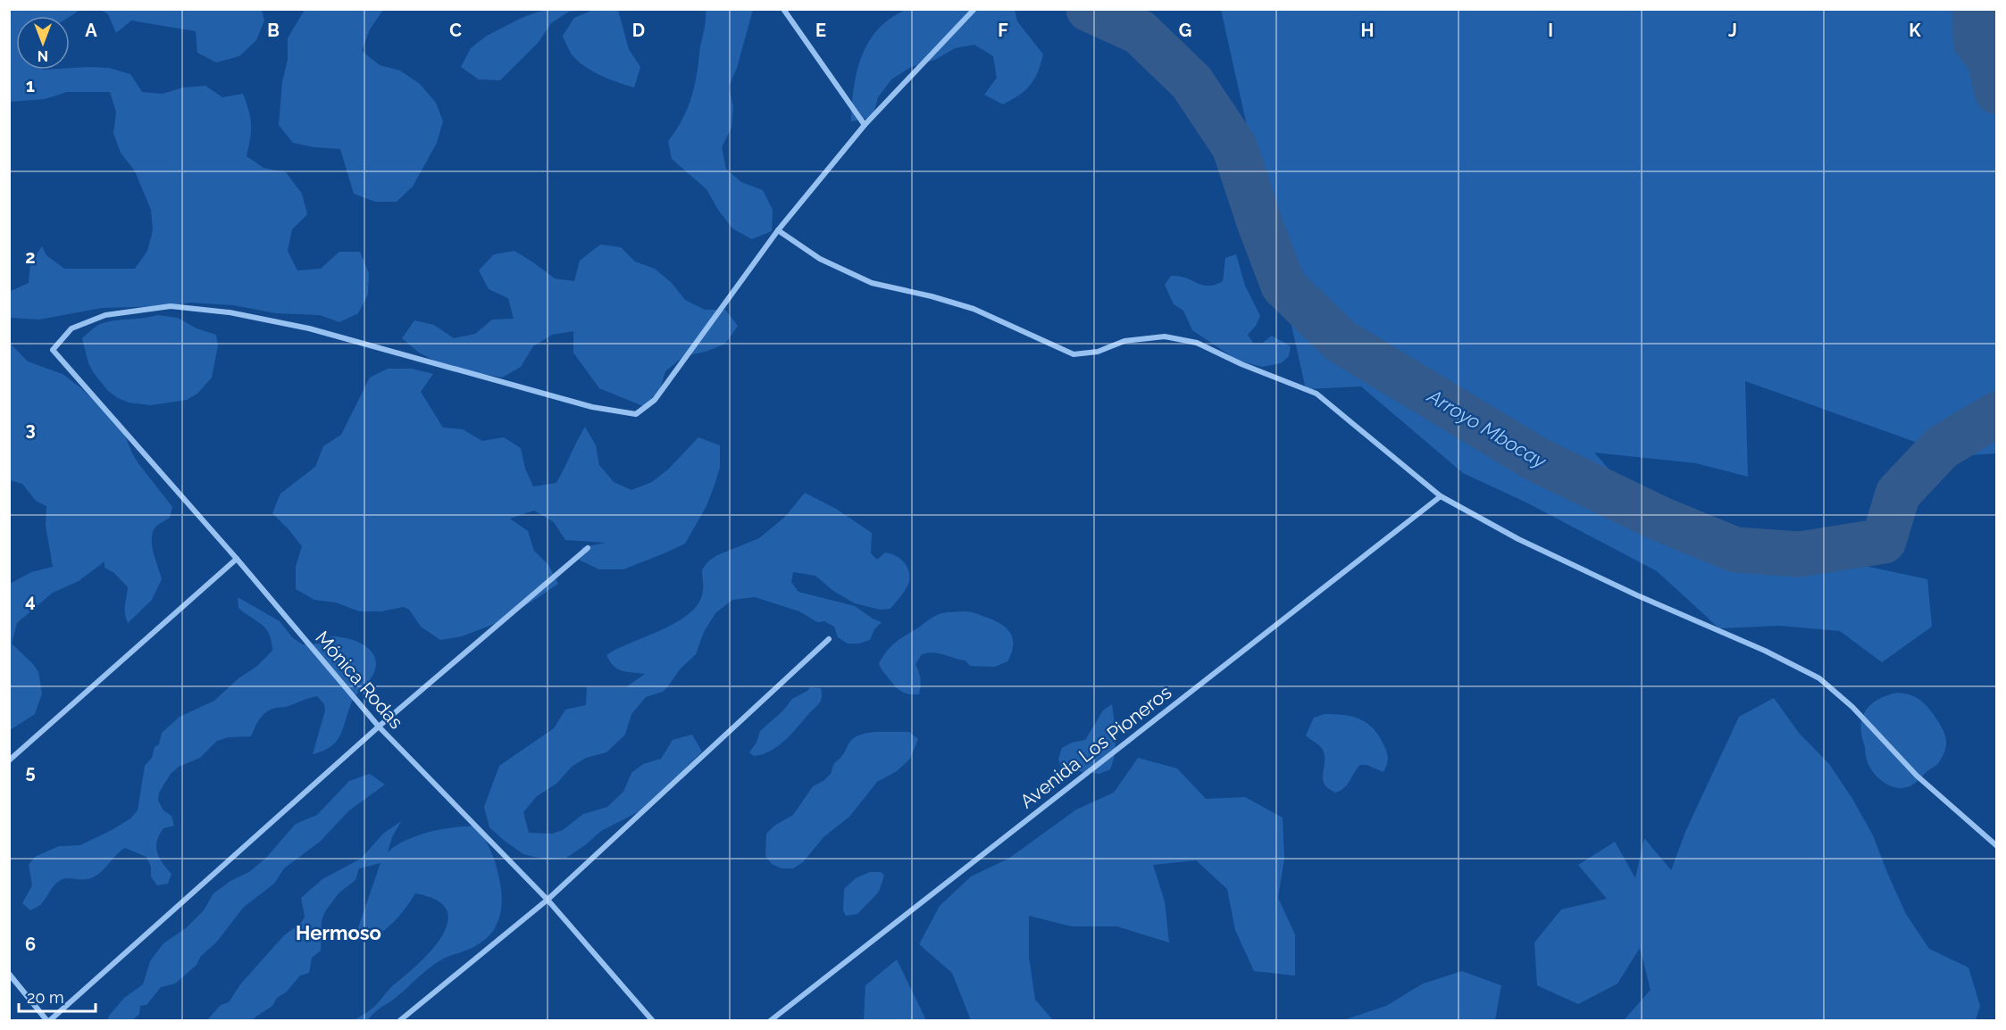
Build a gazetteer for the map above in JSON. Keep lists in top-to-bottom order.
{
  "streets": {
    "street": ["Mónica Rodas", "Avenida Los Pioneros"]
  },
  "districts": ["Hermoso"],
  "water": ["Arroyo Mbocay"],
  "scale_bar": "20 m",
  "north": "bottom",
  "grid": {
    "columns": [
      "A",
      "B",
      "C",
      "D",
      "E",
      "F",
      "G",
      "H",
      "I",
      "J",
      "K"
    ],
    "rows": [
      "1",
      "2",
      "3",
      "4",
      "5",
      "6"
    ]
  }
}
